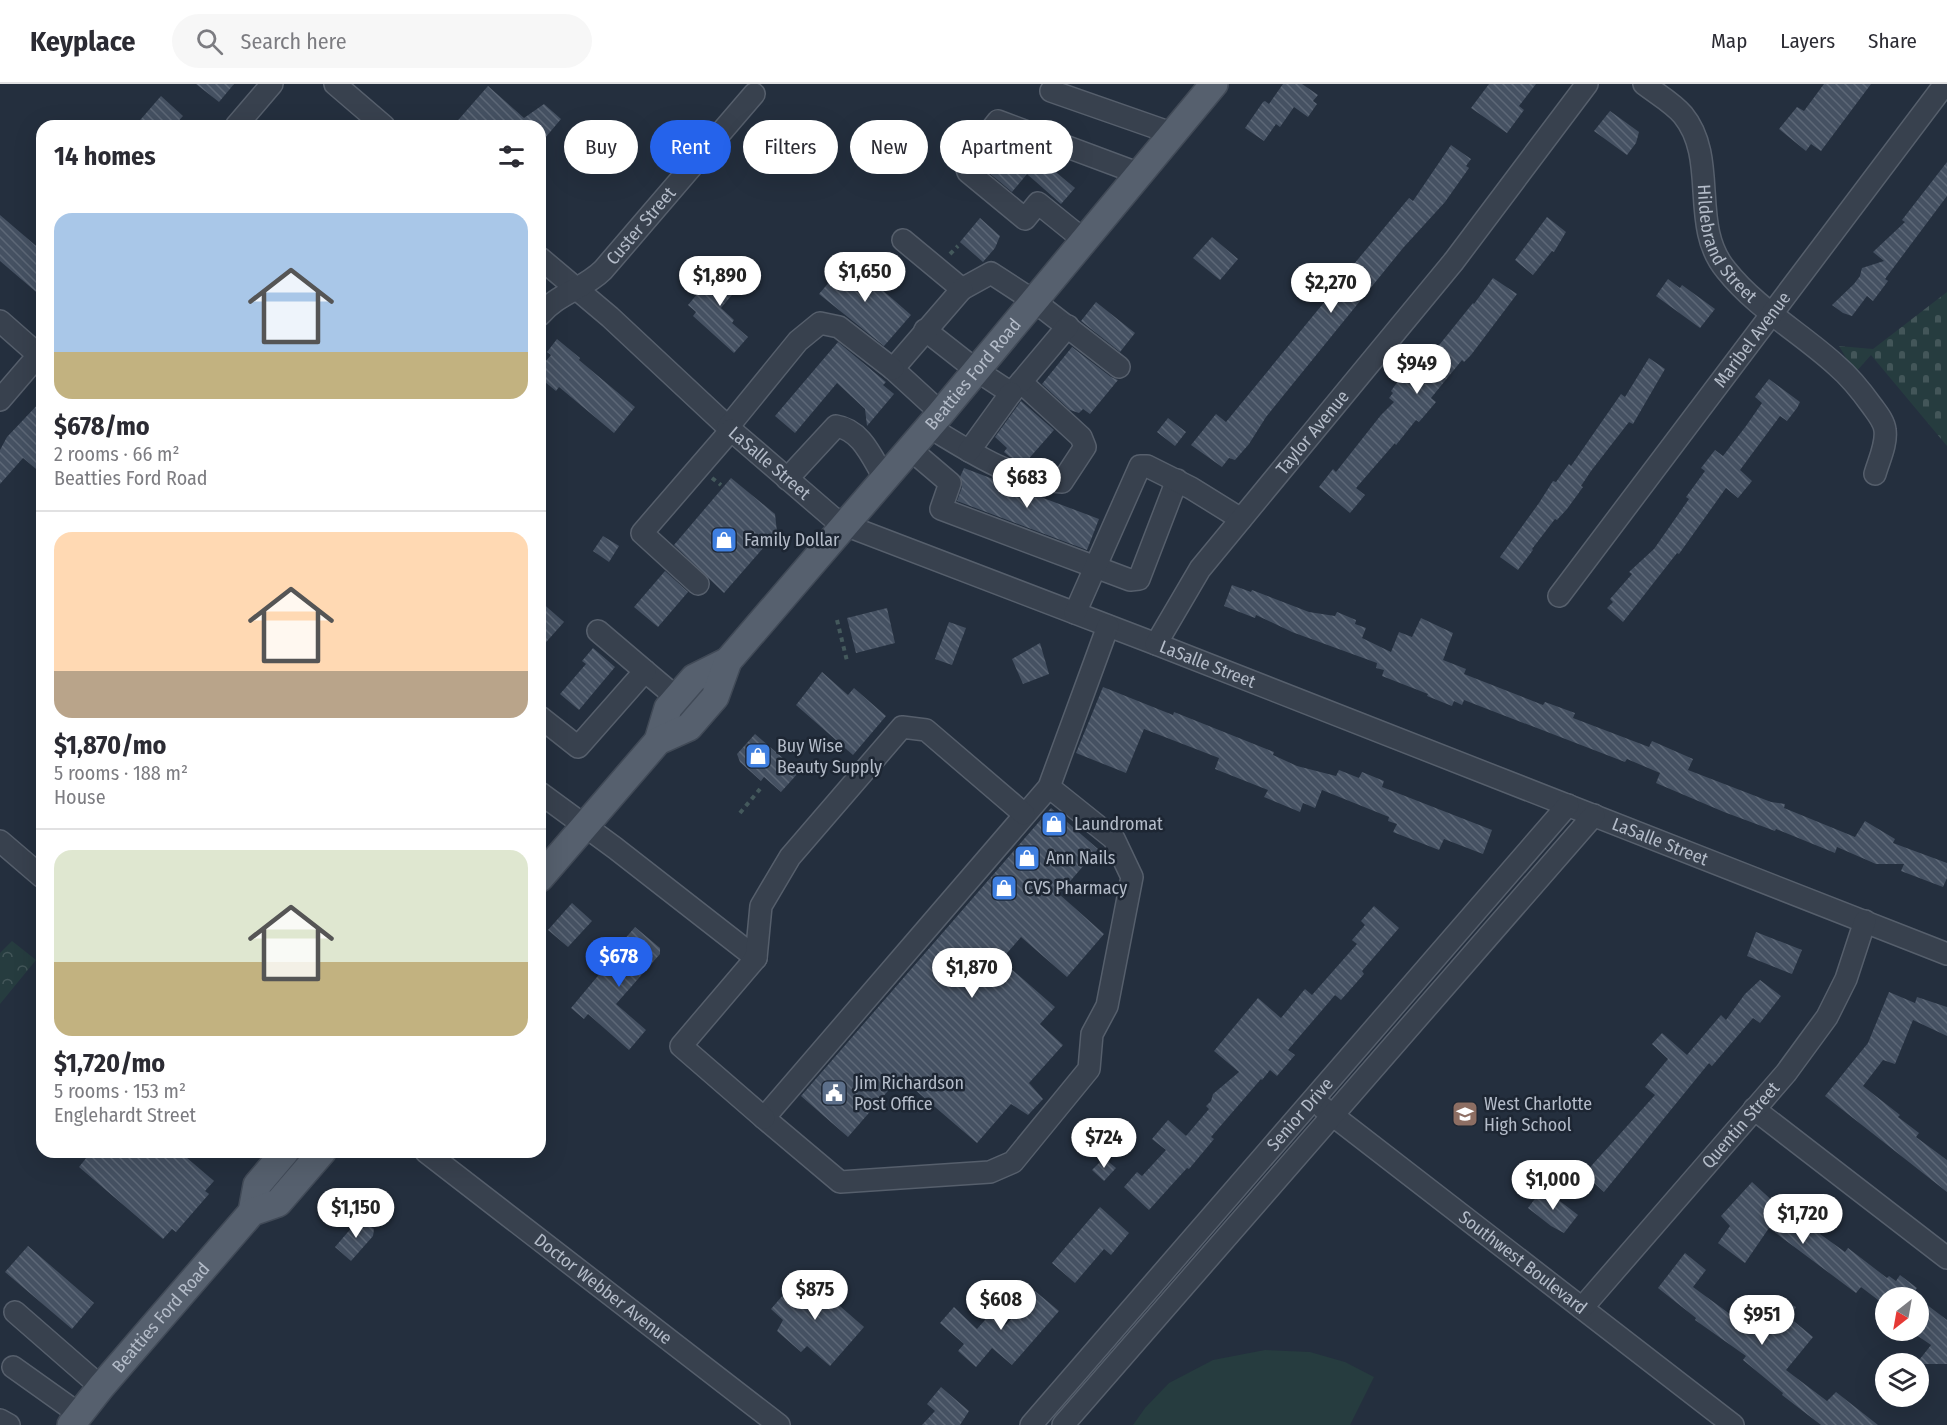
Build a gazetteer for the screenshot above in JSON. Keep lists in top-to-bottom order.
{
  "streets": {
    "main road": ["Beatties Ford Road"],
    "street": [
      "Custer Street",
      "Hildebrand Street",
      "Maribel Avenue",
      "Taylor Avenue",
      "LaSalle Street",
      "Senior Drive",
      "Quentin Street",
      "Southwest Boulevard",
      "Doctor Webber Avenue"
    ]
  },
  "crossings": [
    ["Custer Street", "LaSalle Street"],
    ["Hildebrand Street", "Maribel Avenue"],
    ["Beatties Ford Road", "LaSalle Street"],
    ["Taylor Avenue", "LaSalle Street"],
    ["LaSalle Street", "Senior Drive"],
    ["LaSalle Street", "Quentin Street"],
    ["Senior Drive", "Southwest Boulevard"],
    ["Quentin Street", "Southwest Boulevard"]
  ],
  "places": {
    "shop": [
      "Family Dollar",
      "Buy Wise Beauty Supply",
      "Laundromat",
      "Ann Nails",
      "CVS Pharmacy"
    ],
    "public building": ["Jim Richardson Post Office"],
    "school or university": ["West Charlotte High School"]
  },
  "north": "bottom left",
  "page": {
    "header": "Keyplace",
    "search": "Search here",
    "nav": ["Map", "Layers", "Share"],
    "chip": [
      "Buy",
      "Rent",
      "Filters",
      "New",
      "Apartment"
    ],
    "heading": "14 homes",
    "list": [
      {
        "name": "$678/mo",
        "note": "2 rooms · 66 m² · Beatties Ford Road"
      },
      {
        "name": "$1,870/mo",
        "note": "5 rooms · 188 m² · House"
      },
      {
        "name": "$1,720/mo",
        "note": "5 rooms · 153 m² · Englehardt Street"
      }
    ],
    "price": [
      "$1,650",
      "$1,890",
      "$2,270",
      "$949",
      "$683",
      "$678",
      "$1,870",
      "$724",
      "$1,000",
      "$1,150",
      "$1,720",
      "$875",
      "$608",
      "$951"
    ]
  }
}
